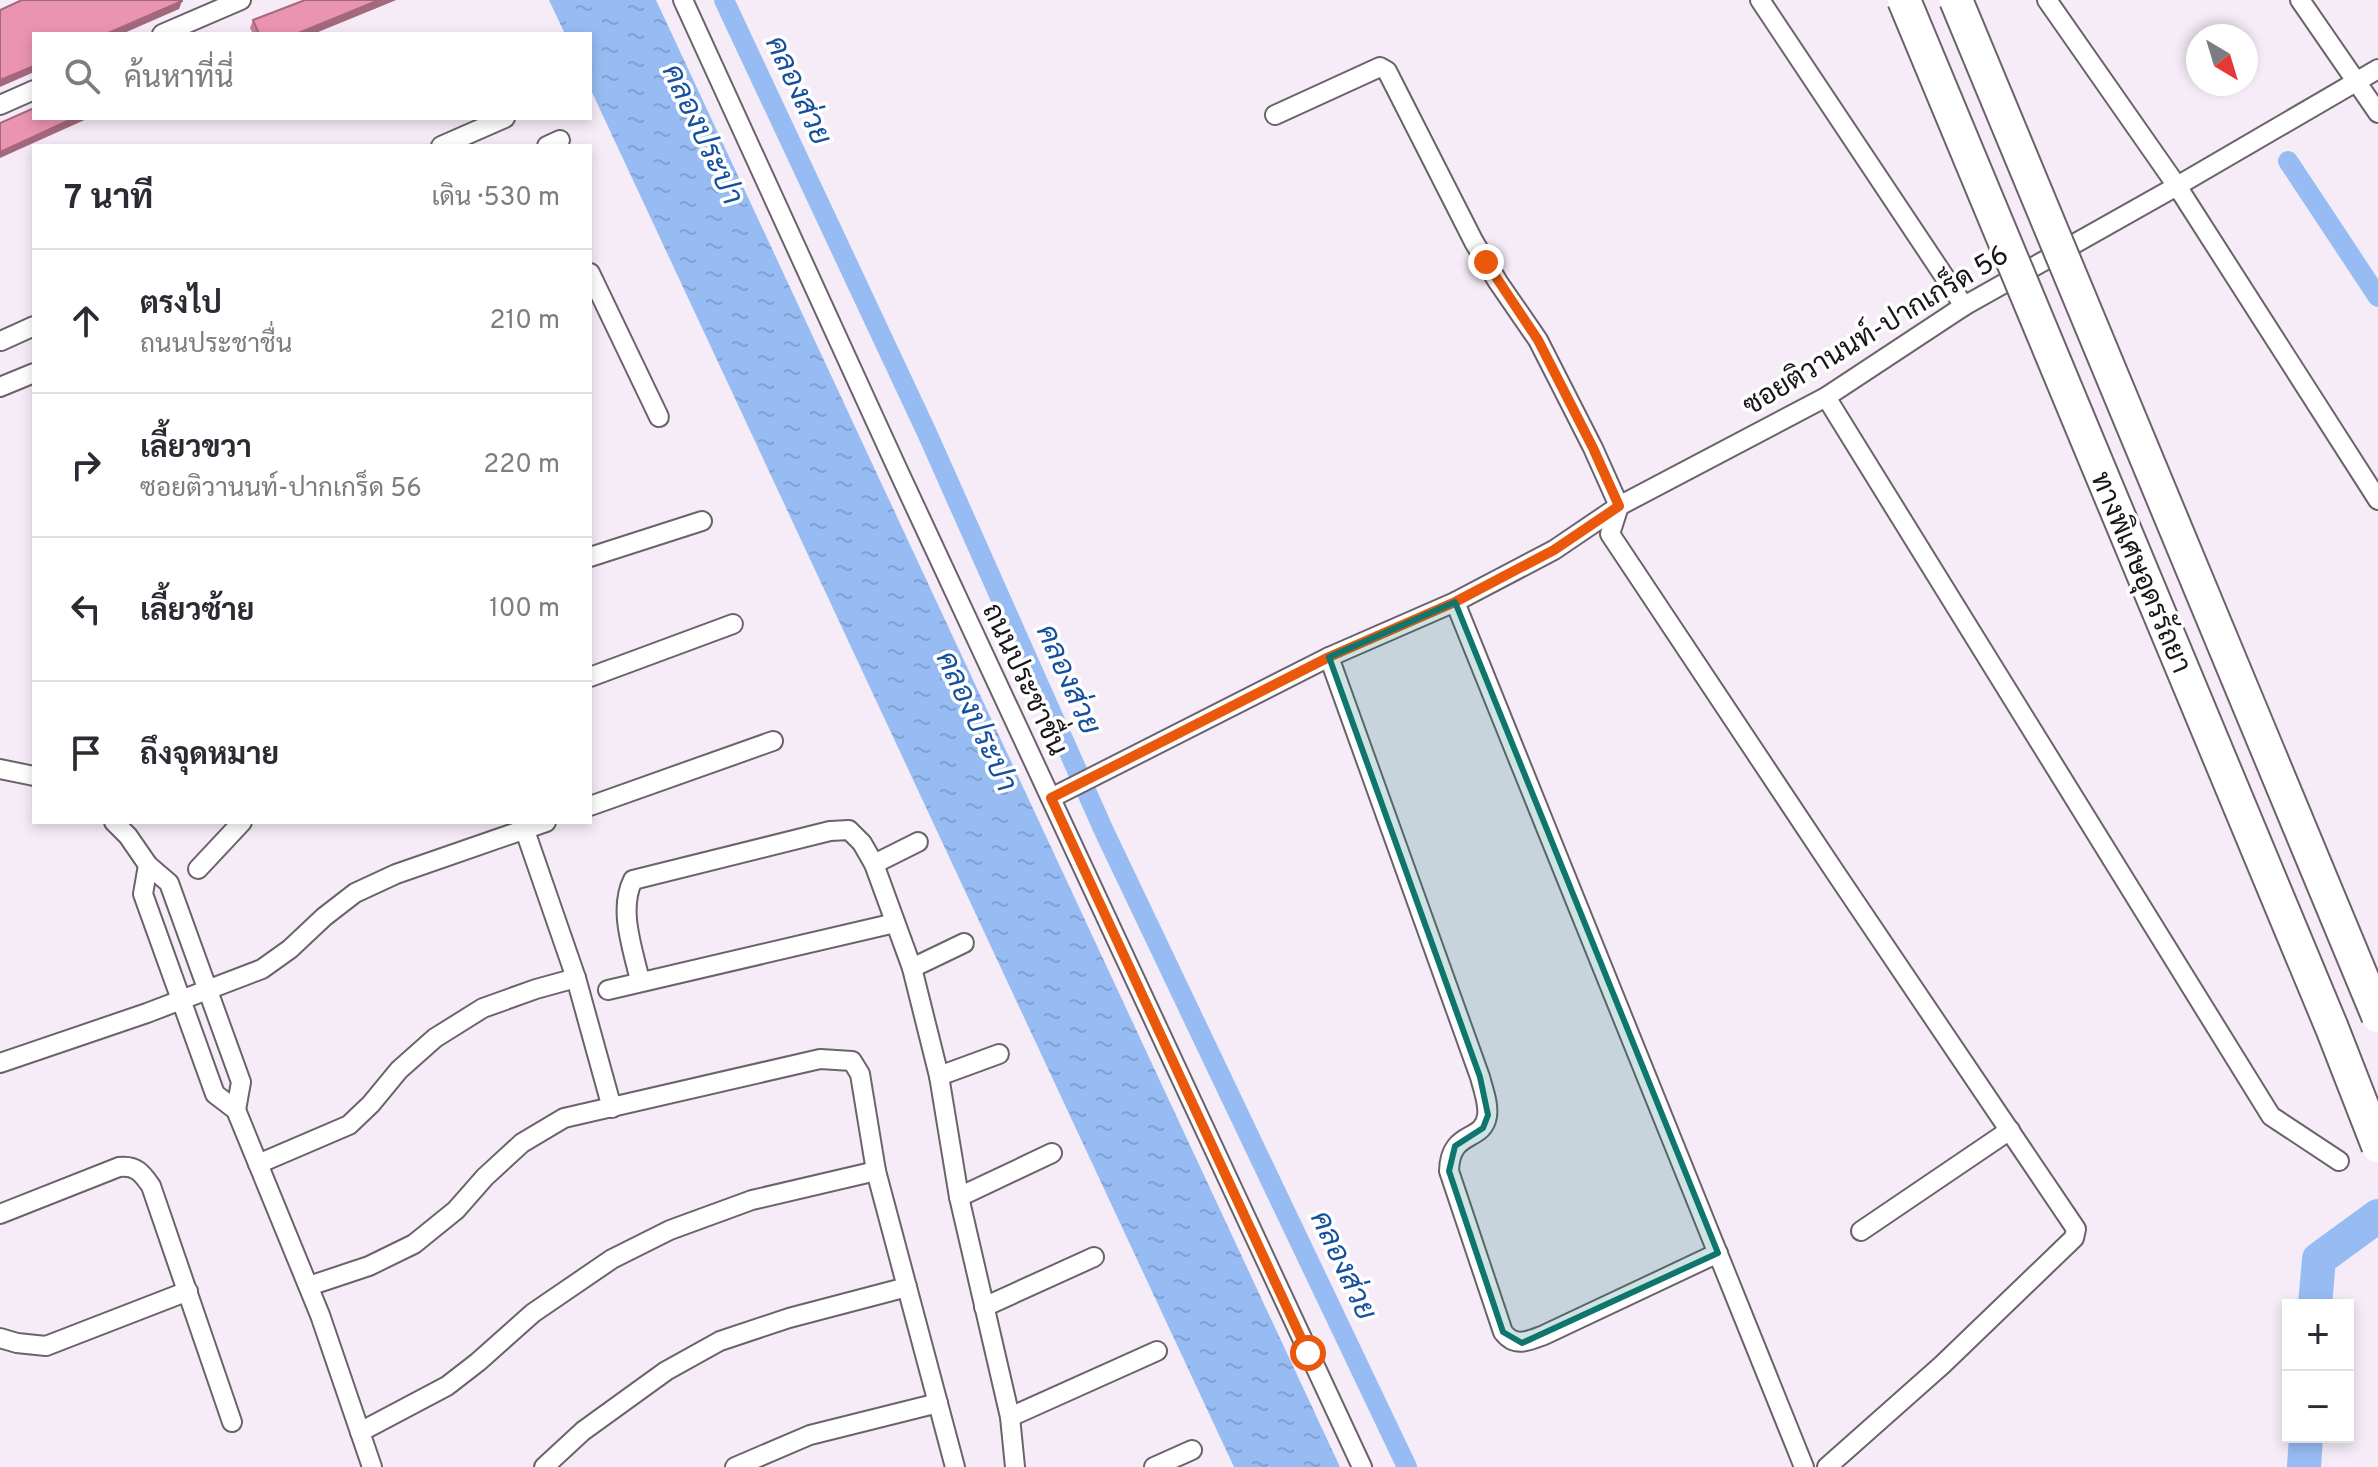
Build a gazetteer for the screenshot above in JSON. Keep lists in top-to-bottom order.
{
  "streets": {
    "highway": ["ทางพิเศษอุดรรัถยา"],
    "street": ["ซอยติวานนท์-ปากเกร็ด 56", "ถนนประชาชื่น"]
  },
  "crossings": [
    ["ซอยติวานนท์-ปากเกร็ด 56", "ถนนประชาชื่น"]
  ],
  "water": ["คลองส่วย", "คลองประปา"],
  "north": "bottom right",
  "page": {
    "search": "ค้นหาที่นี่",
    "heading": ["7 นาที", "เดิน · 530 m"],
    "list": [
      ["ตรงไป", "ถนนประชาชื่น", "210 m"],
      ["เลี้ยวขวา", "ซอยติวานนท์-ปากเกร็ด 56", "220 m"],
      ["เลี้ยวซ้าย", "100 m"],
      "ถึงจุดหมาย"
    ],
    "map_buttons": ["+", "−"]
  }
}
